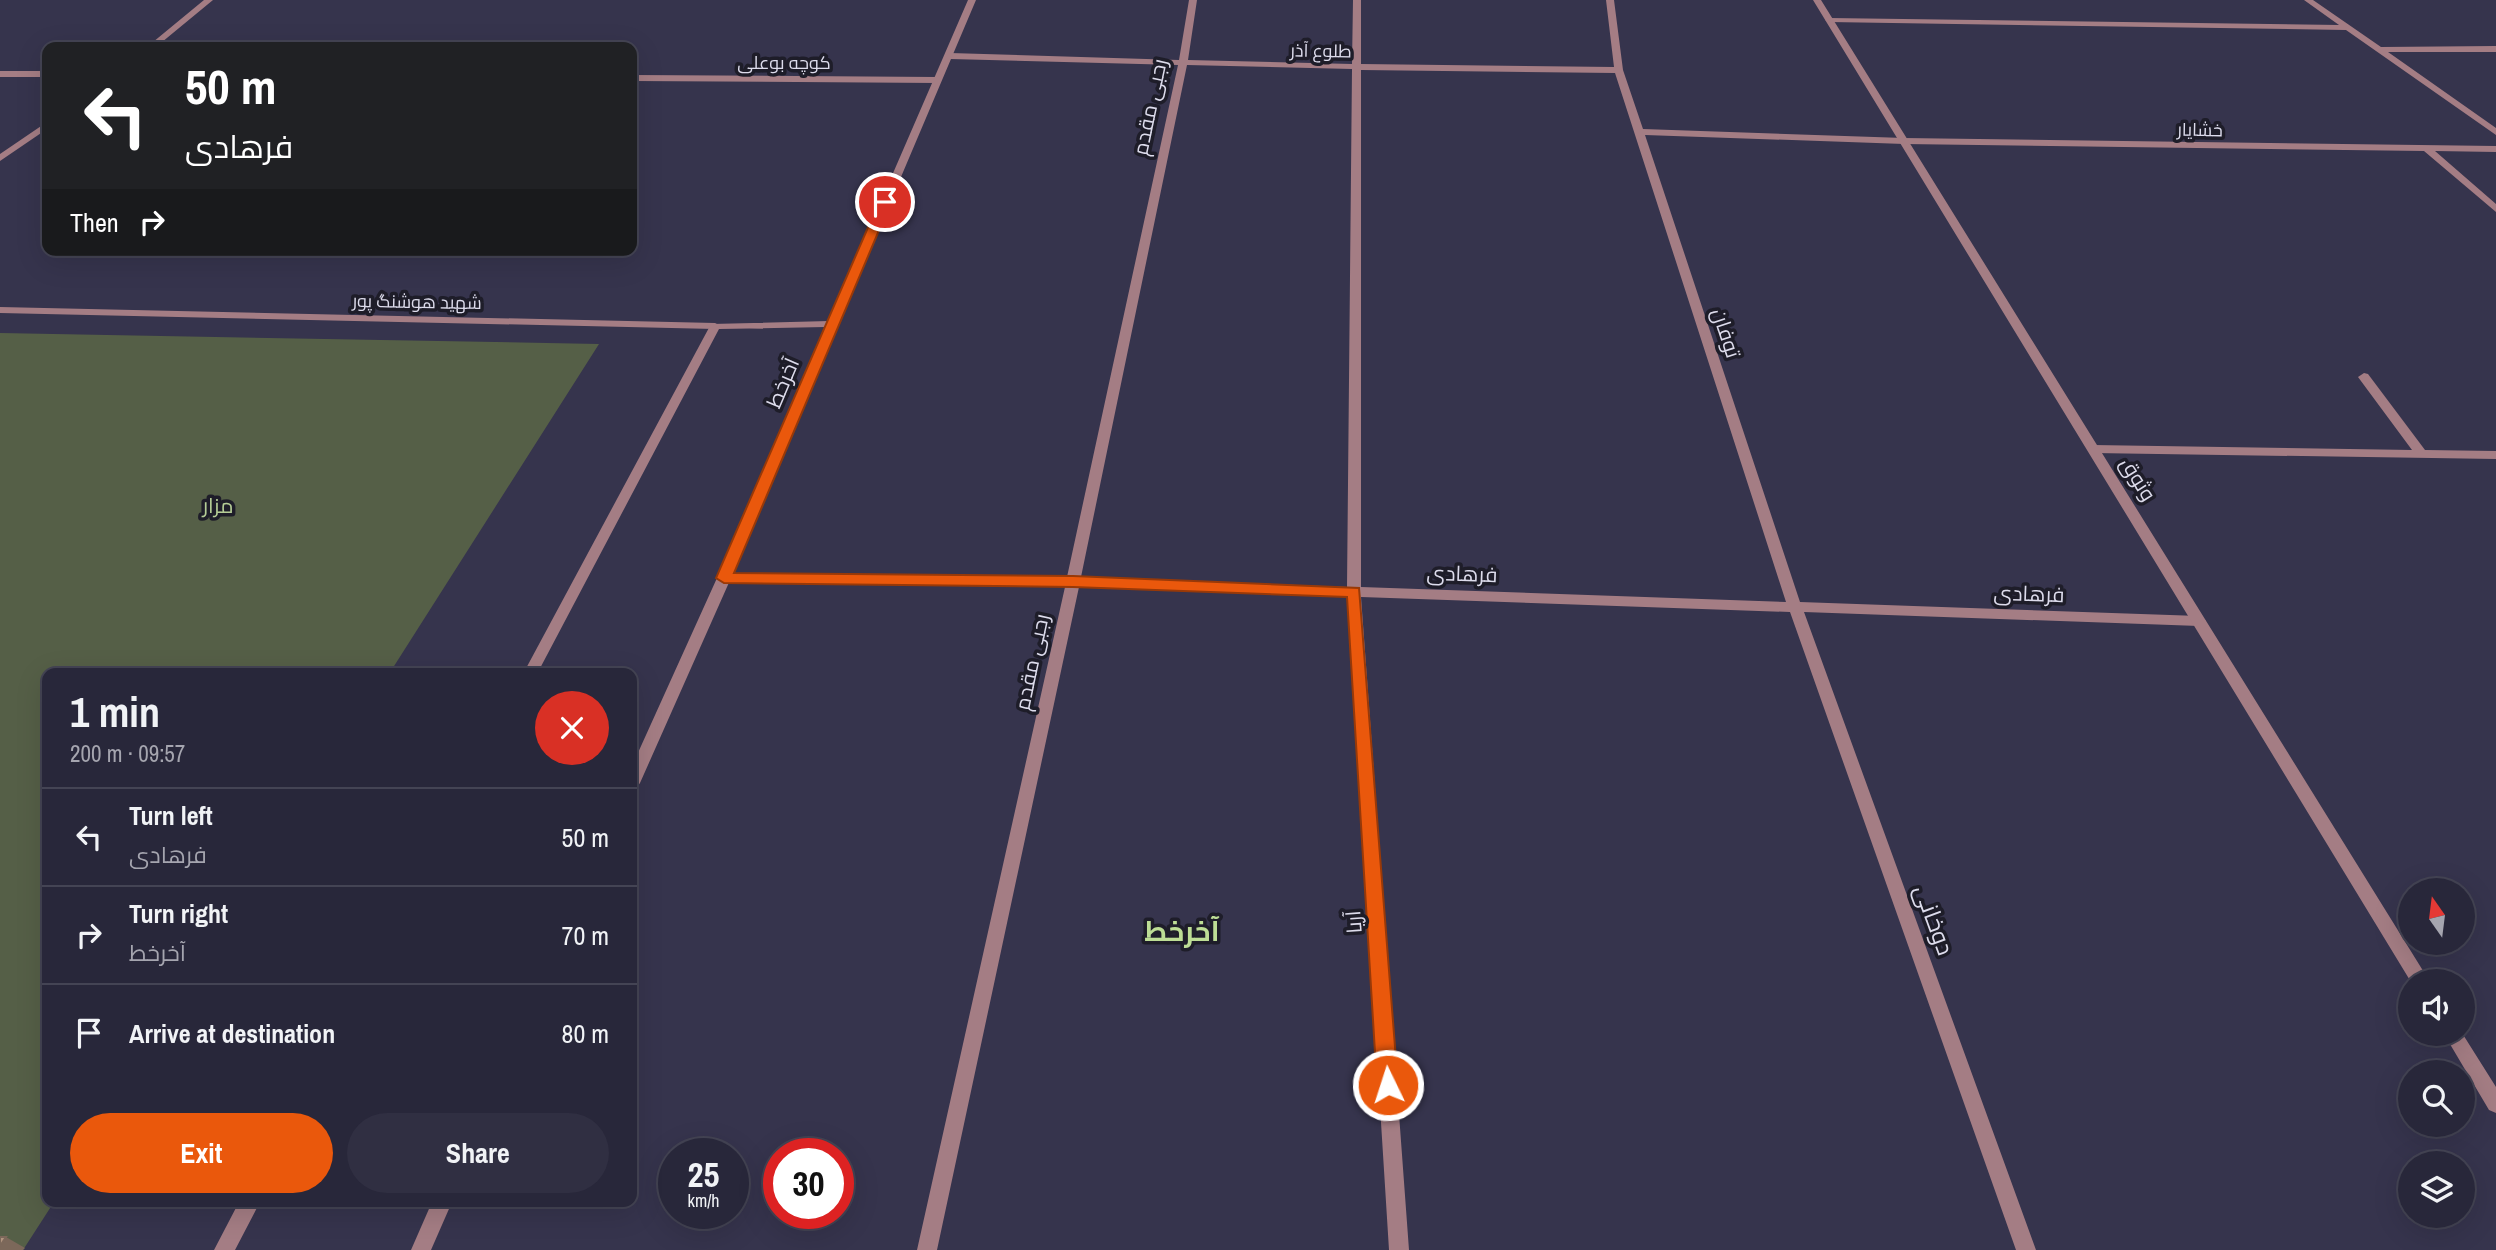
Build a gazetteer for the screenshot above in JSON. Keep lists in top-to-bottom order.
{
  "streets": {
    "street": [
      "طلوع آذر",
      "کوچه بوعلی",
      "رجبی مقدم",
      "خشایار",
      "شهید هوشنگ پور",
      "توفان",
      "آخرخط",
      "وثوق",
      "فرهادی",
      "دوخانی",
      "آریا"
    ]
  },
  "crossings": [
    ["طلوع آذر", "رجبی مقدم"],
    ["طلوع آذر", "توفان"],
    ["طلوع آذر", "آخرخط"],
    ["طلوع آذر", "آریا"],
    ["کوچه بوعلی", "آخرخط"],
    ["رجبی مقدم", "فرهادی"],
    ["خشایار", "توفان"],
    ["خشایار", "وثوق"],
    ["شهید هوشنگ پور", "آخرخط"],
    ["توفان", "فرهادی"],
    ["توفان", "دوخانی"],
    ["آخرخط", "فرهادی"],
    ["وثوق", "فرهادی"],
    ["فرهادی", "دوخانی"],
    ["فرهادی", "آریا"]
  ],
  "districts": ["آخرخط"],
  "parks": ["مزار"],
  "north": "top",
  "page": {
    "turn": ["50 m", "فرهادی"],
    "then": "Then",
    "heading": ["1 min", "200 m · 09:57"],
    "list": [
      {
        "name": "Turn left",
        "note": "فرهادی",
        "value": "50 m"
      },
      {
        "name": "Turn right",
        "note": "آخرخط",
        "value": "70 m"
      },
      {
        "name": "Arrive at destination",
        "value": "80 m"
      }
    ],
    "buttons": ["Exit", "Share"],
    "speed": "25 km/h",
    "limit": "30"
  }
}
